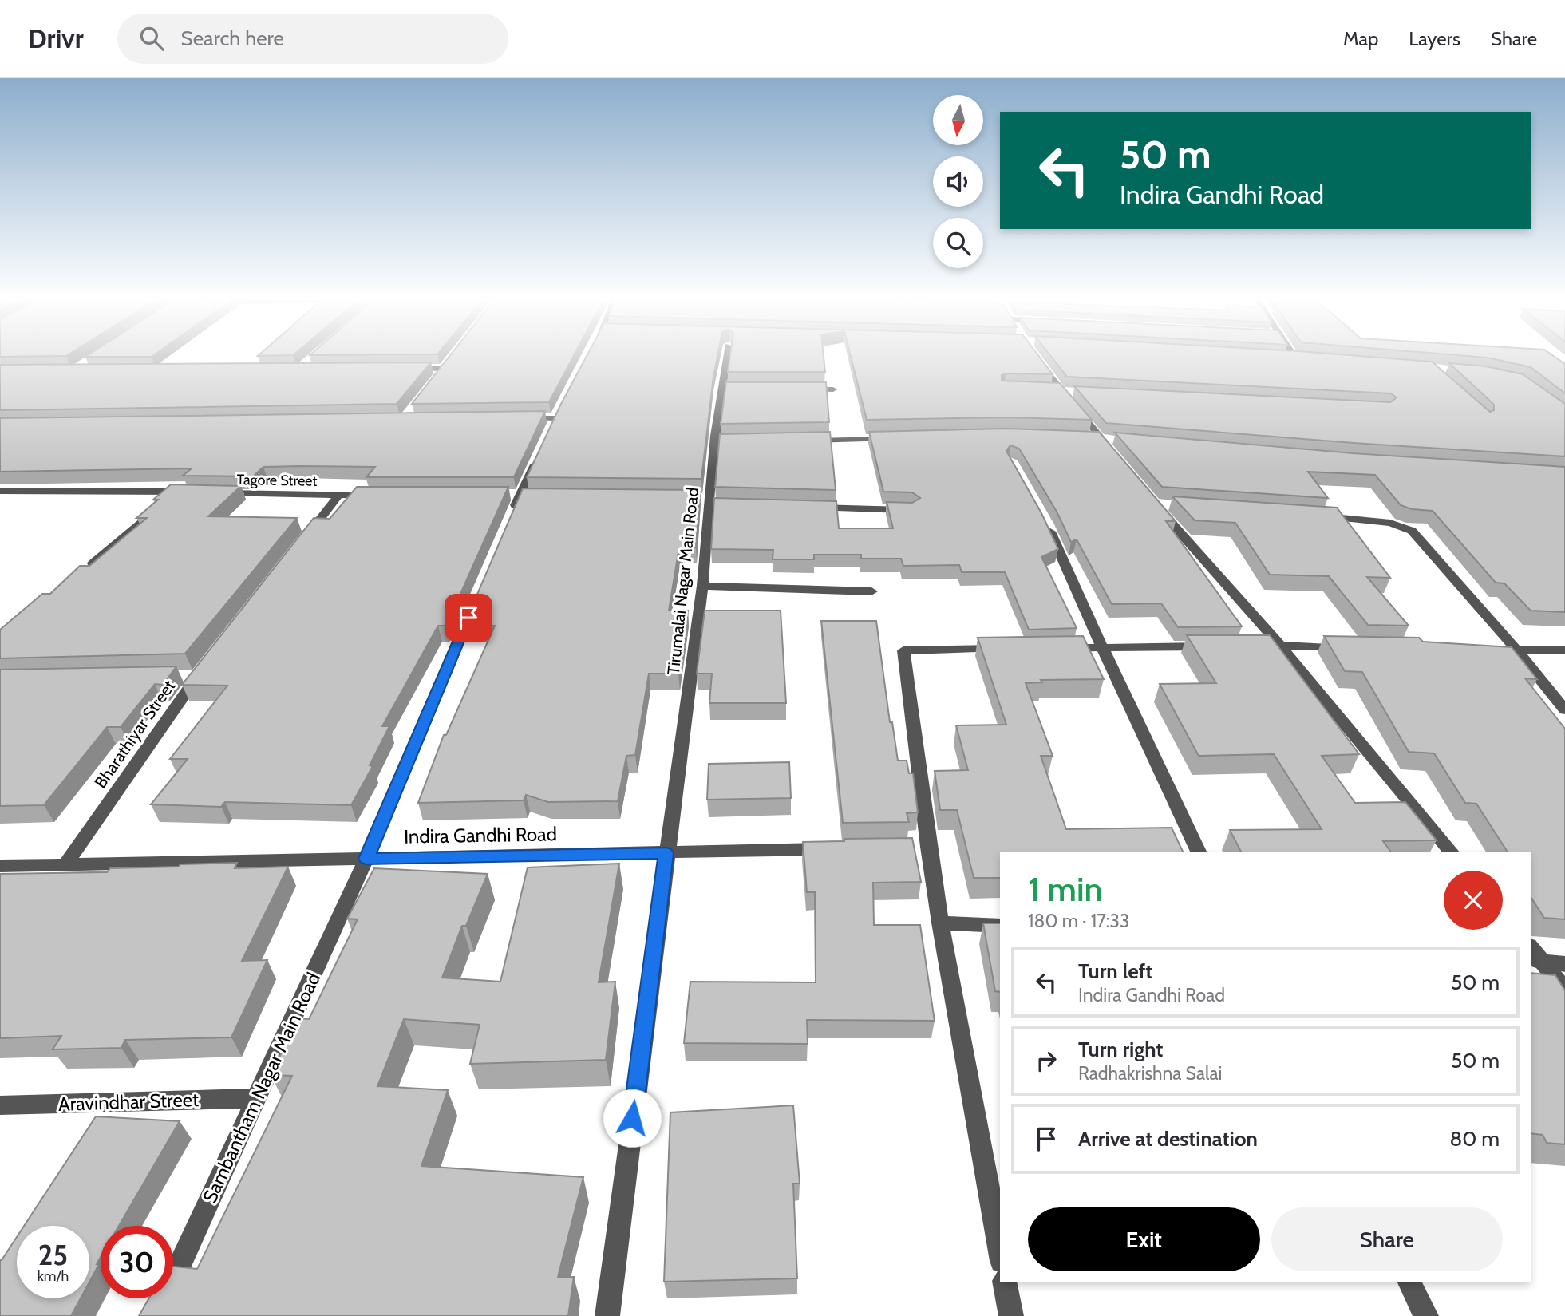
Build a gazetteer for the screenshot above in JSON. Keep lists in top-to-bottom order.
{
  "streets": {
    "street": [
      "Tagore Street",
      "Tirumalai Nagar Main Road",
      "Bharathiyar Street",
      "Indira Gandhi Road",
      "Sambantham Nagar Main Road",
      "Aravindhar Street"
    ]
  },
  "crossings": [
    ["Tirumalai Nagar Main Road", "Indira Gandhi Road"],
    ["Bharathiyar Street", "Indira Gandhi Road"],
    ["Indira Gandhi Road", "Sambantham Nagar Main Road"],
    ["Sambantham Nagar Main Road", "Aravindhar Street"]
  ],
  "north": "bottom",
  "page": {
    "header": "Drivr",
    "search": "Search here",
    "nav": ["Map", "Layers", "Share"],
    "turn": ["50 m", "Indira Gandhi Road"],
    "heading": ["1 min", "180 m · 17:33"],
    "list": [
      {
        "name": "Turn left",
        "note": "Indira Gandhi Road",
        "value": "50 m"
      },
      {
        "name": "Turn right",
        "note": "Radhakrishna Salai",
        "value": "50 m"
      },
      {
        "name": "Arrive at destination",
        "value": "80 m"
      }
    ],
    "buttons": ["Exit", "Share"],
    "speed": "25 km/h",
    "limit": "30"
  }
}
